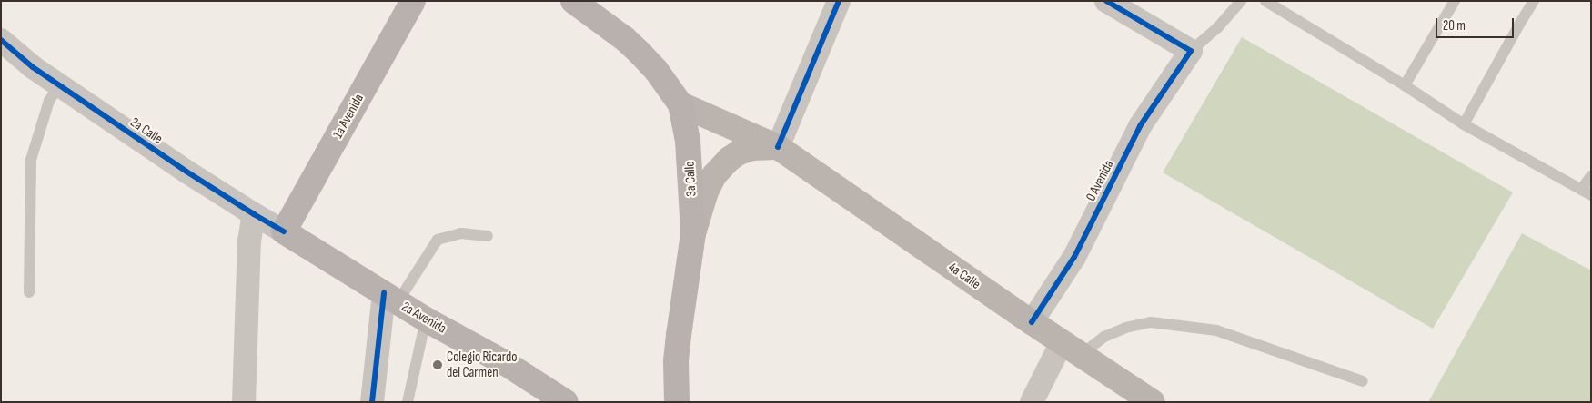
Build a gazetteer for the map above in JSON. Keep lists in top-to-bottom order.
{
  "streets": {
    "main road": [
      "1a Avenida",
      "3a Calle",
      "4a Calle",
      "2a Avenida"
    ],
    "street": ["2a Calle", "0 Avenida"]
  },
  "crossings": [
    ["1a Avenida", "2a Calle"],
    ["1a Avenida", "2a Avenida"],
    ["2a Calle", "2a Avenida"],
    ["3a Calle", "4a Calle"],
    ["0 Avenida", "4a Calle"]
  ],
  "places": ["Colegio Ricardo del Carmen"],
  "scale_bar": "20 m"
}
